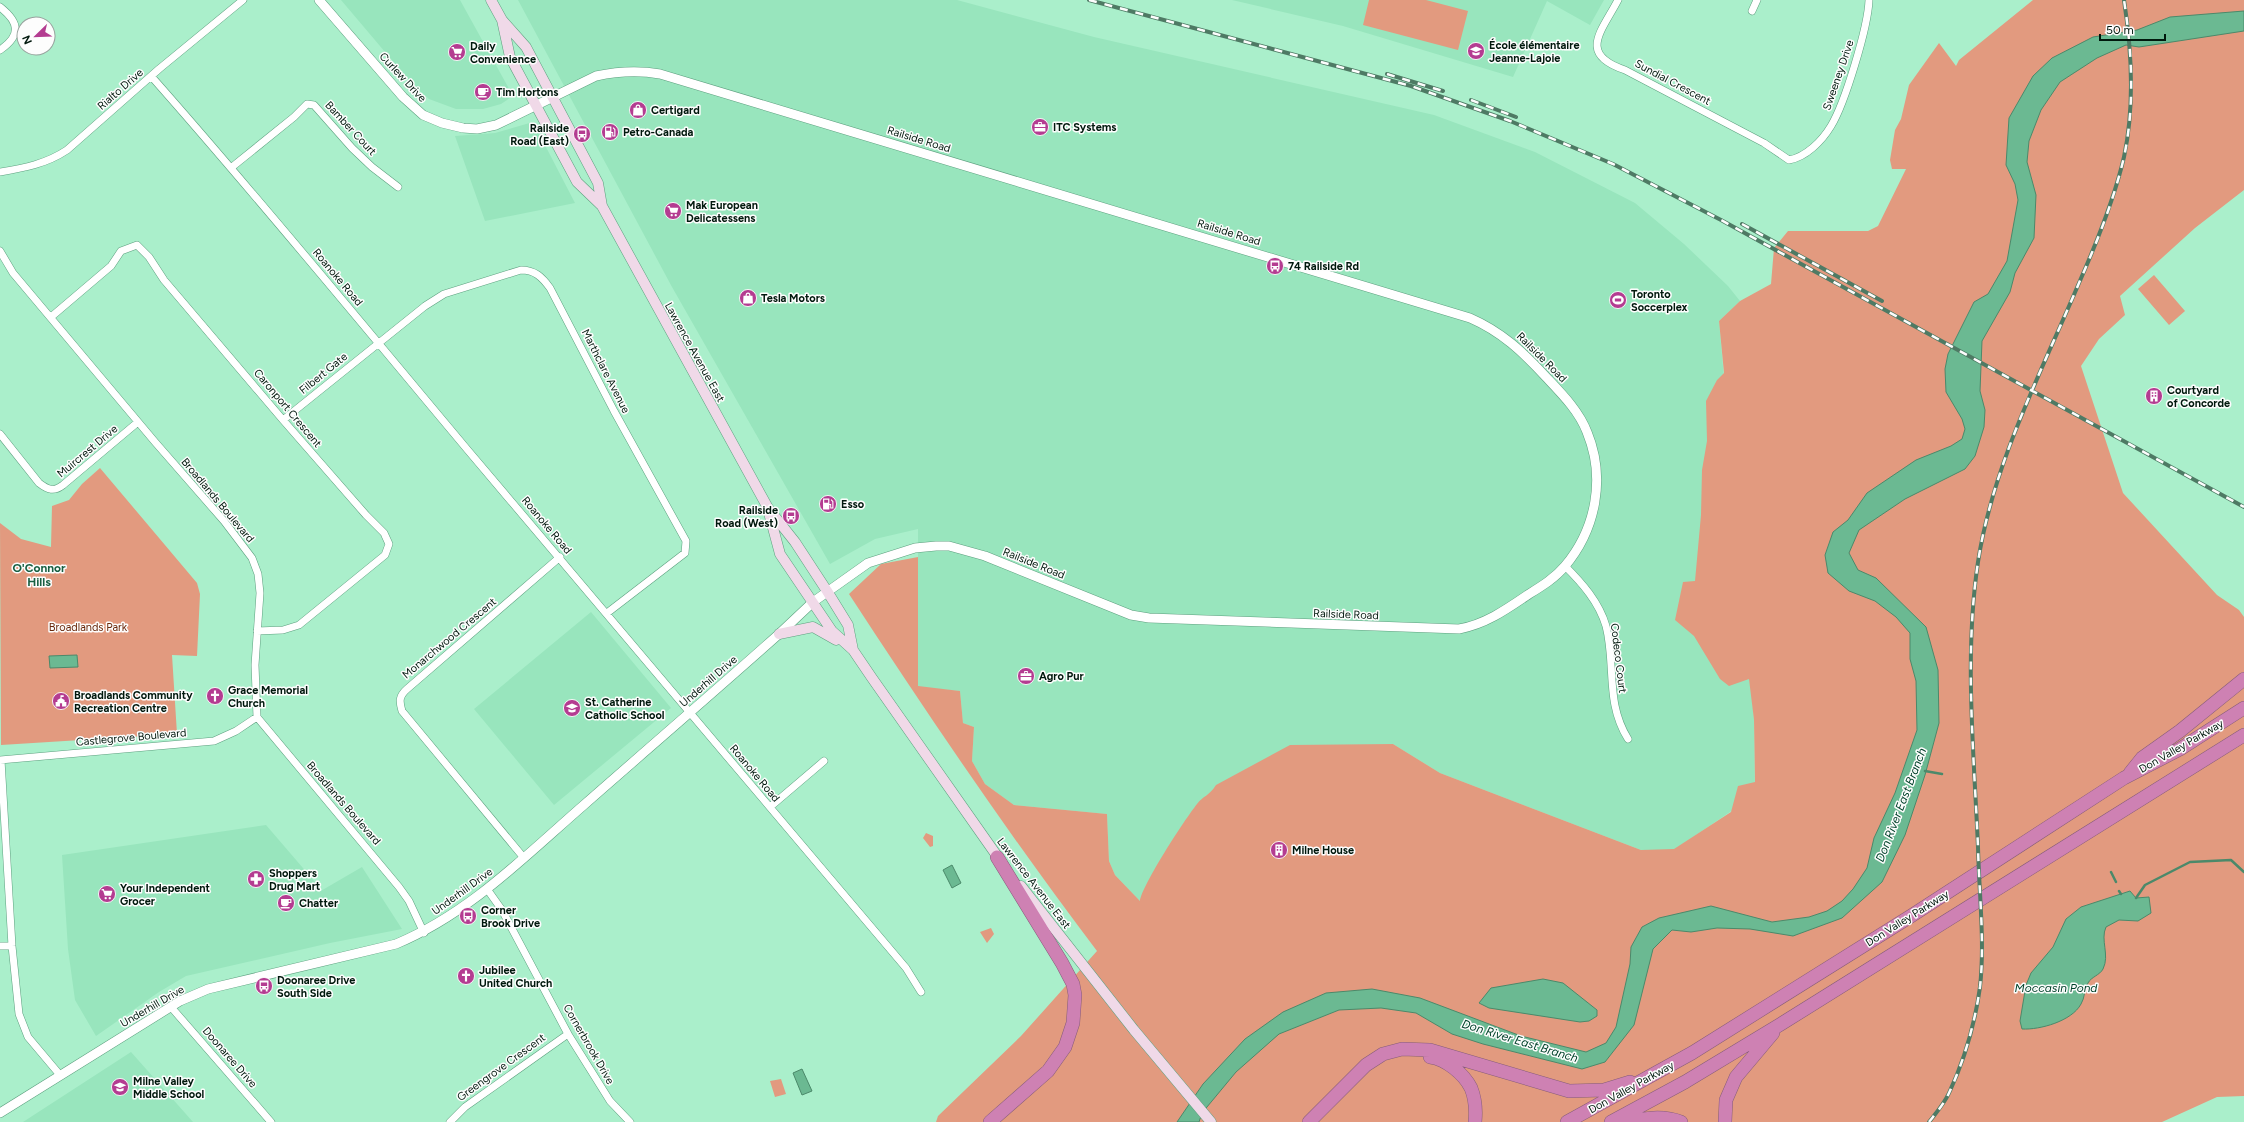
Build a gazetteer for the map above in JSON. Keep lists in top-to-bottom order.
{
  "streets": {
    "highway": ["Don Valley Parkway"],
    "main road": ["Lawrence Avenue East"],
    "street": [
      "Sweeney Drive",
      "Curlew Drive",
      "Sundial Crescent",
      "Rialto Drive",
      "Bamber Court",
      "Railside Road",
      "Roanoke Road",
      "Marthclare Avenue",
      "Filbert Gate",
      "Caronport Crescent",
      "Muircrest Drive",
      "Broadlands Boulevard",
      "Monarchwood Crescent",
      "Codeco Court",
      "Underhill Drive",
      "Castlegrove Boulevard",
      "Cornerbrook Drive",
      "Doonaree Drive",
      "Greengrove Crescent"
    ]
  },
  "crossings": [
    ["Sweeney Drive", "Sundial Crescent"],
    ["Curlew Drive", "Railside Road"],
    ["Curlew Drive", "Lawrence Avenue East"],
    ["Rialto Drive", "Roanoke Road"],
    ["Bamber Court", "Roanoke Road"],
    ["Railside Road", "Lawrence Avenue East"],
    ["Railside Road", "Codeco Court"],
    ["Railside Road", "Underhill Drive"],
    ["Roanoke Road", "Marthclare Avenue"],
    ["Roanoke Road", "Filbert Gate"],
    ["Roanoke Road", "Monarchwood Crescent"],
    ["Roanoke Road", "Underhill Drive"],
    ["Lawrence Avenue East", "Underhill Drive"],
    ["Marthclare Avenue", "Filbert Gate"],
    ["Filbert Gate", "Caronport Crescent"],
    ["Caronport Crescent", "Broadlands Boulevard"],
    ["Muircrest Drive", "Broadlands Boulevard"],
    ["Broadlands Boulevard", "Underhill Drive"],
    ["Broadlands Boulevard", "Castlegrove Boulevard"],
    ["Monarchwood Crescent", "Underhill Drive"],
    ["Underhill Drive", "Cornerbrook Drive"],
    ["Underhill Drive", "Doonaree Drive"],
    ["Cornerbrook Drive", "Greengrove Crescent"]
  ],
  "districts": ["O'Connor Hills"],
  "water": ["Don River East Branch", "Moccasin Pond"],
  "parks": ["Broadlands Park"],
  "places": {
    "school or university": ["École élémentaire Jeanne-Lajoie", "St. Catherine Catholic School", "Milne Valley Middle School"],
    "supermarket": ["Daily Convenience", "Mak European Delicatessens", "Your Independent Grocer"],
    "cafe": ["Tim Hortons", "Chatter"],
    "shop": ["Certigard", "Tesla Motors"],
    "office": ["ITC Systems", "Agro Pur"],
    "fuel station": ["Petro-Canada", "Esso"],
    "bus stop": [
      "Railside Road (East)",
      "74 Railside Rd",
      "Railside Road (West)",
      "Corner Brook Drive",
      "Doonaree Drive South Side"
    ],
    "sports": ["Toronto Soccerplex"],
    "building": ["Courtyard of Concorde", "Milne House"],
    "church": ["Grace Memorial Church", "Jubilee United Church"],
    "public building": ["Broadlands Community Recreation Centre"],
    "pharmacy": ["Shoppers Drug Mart"]
  },
  "scale_bar": "50 m",
  "north": "bottom left"
}
